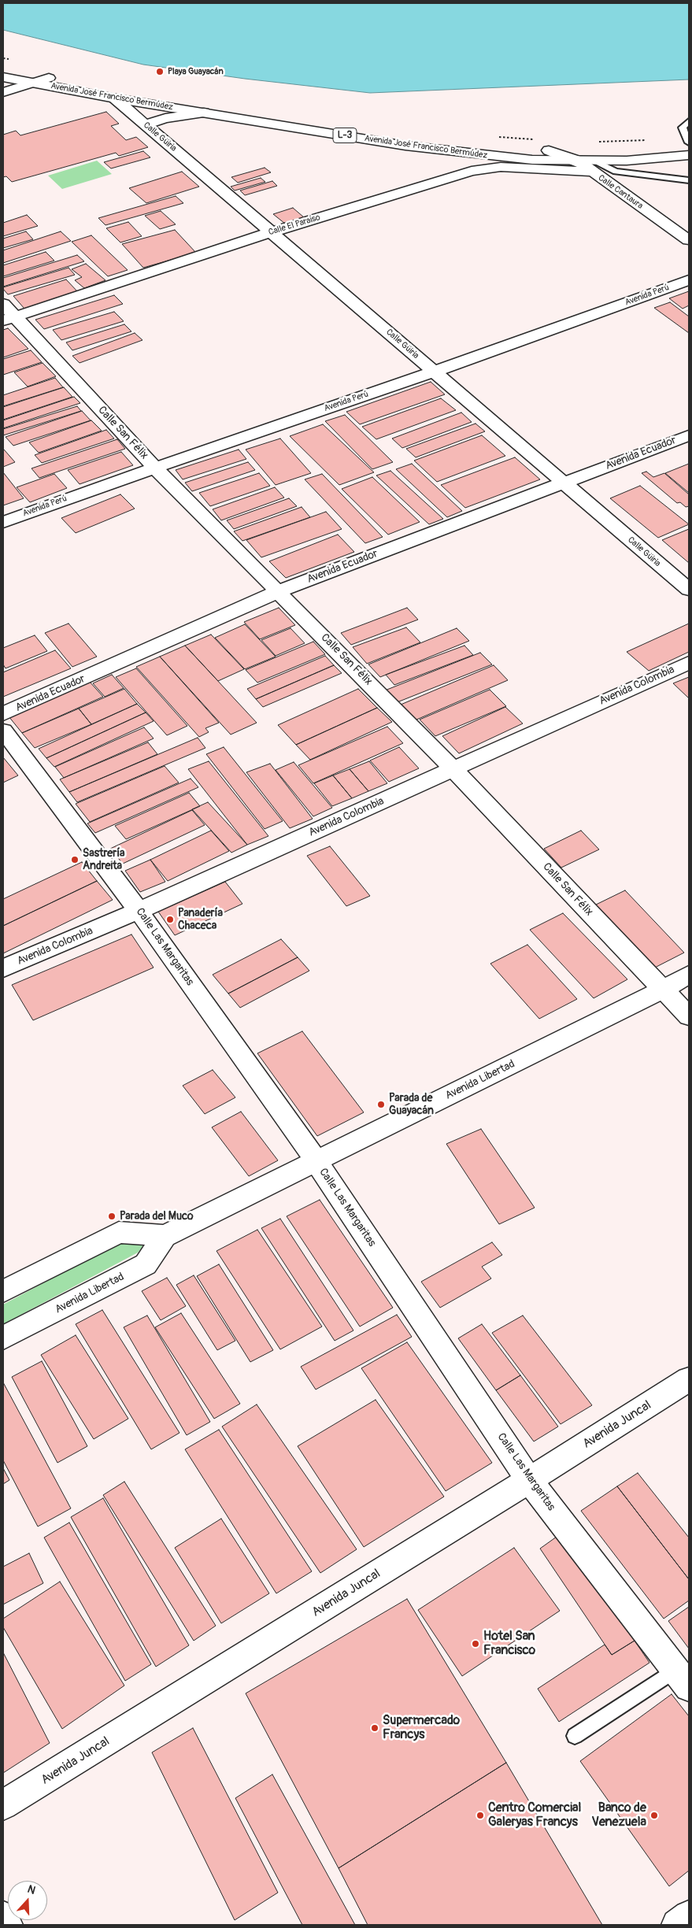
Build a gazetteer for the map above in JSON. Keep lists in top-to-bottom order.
{
  "streets": {
    "street": [
      "Avenida José Francisco Bermúdez",
      "L-3",
      "Calle Güiria",
      "Calle Cantaura",
      "Calle El Paraiso",
      "Avenida Perú",
      "Calle San Félix",
      "Avenida Ecuador",
      "Avenida Colombia",
      "Calle Las Margaritas",
      "Avenida Libertad",
      "Avenida Juncal"
    ]
  },
  "crossings": [
    ["Avenida José Francisco Bermúdez", "Calle Güiria"],
    ["Avenida José Francisco Bermúdez", "Calle Cantaura"],
    ["Calle Güiria", "Calle El Paraiso"],
    ["Calle Güiria", "Avenida Perú"],
    ["Calle Güiria", "Avenida Ecuador"],
    ["Calle Cantaura", "Calle El Paraiso"],
    ["Calle El Paraiso", "Calle San Félix"],
    ["Avenida Perú", "Calle San Félix"],
    ["Calle San Félix", "Avenida Ecuador"],
    ["Calle San Félix", "Avenida Colombia"],
    ["Calle San Félix", "Avenida Libertad"],
    ["Avenida Colombia", "Calle Las Margaritas"],
    ["Calle Las Margaritas", "Avenida Libertad"],
    ["Calle Las Margaritas", "Avenida Juncal"]
  ],
  "places": [
    "Playa Guayacán",
    "Sastrería Andreita",
    "Panadería Chaceca",
    "Parada de Guayacán",
    "Parada del Muco",
    "Hotel San Francisco",
    "Supermercado Francys",
    "Centro Comercial Galeryas Francys",
    "Banco de Venezuela"
  ],
  "north": "top"
}
